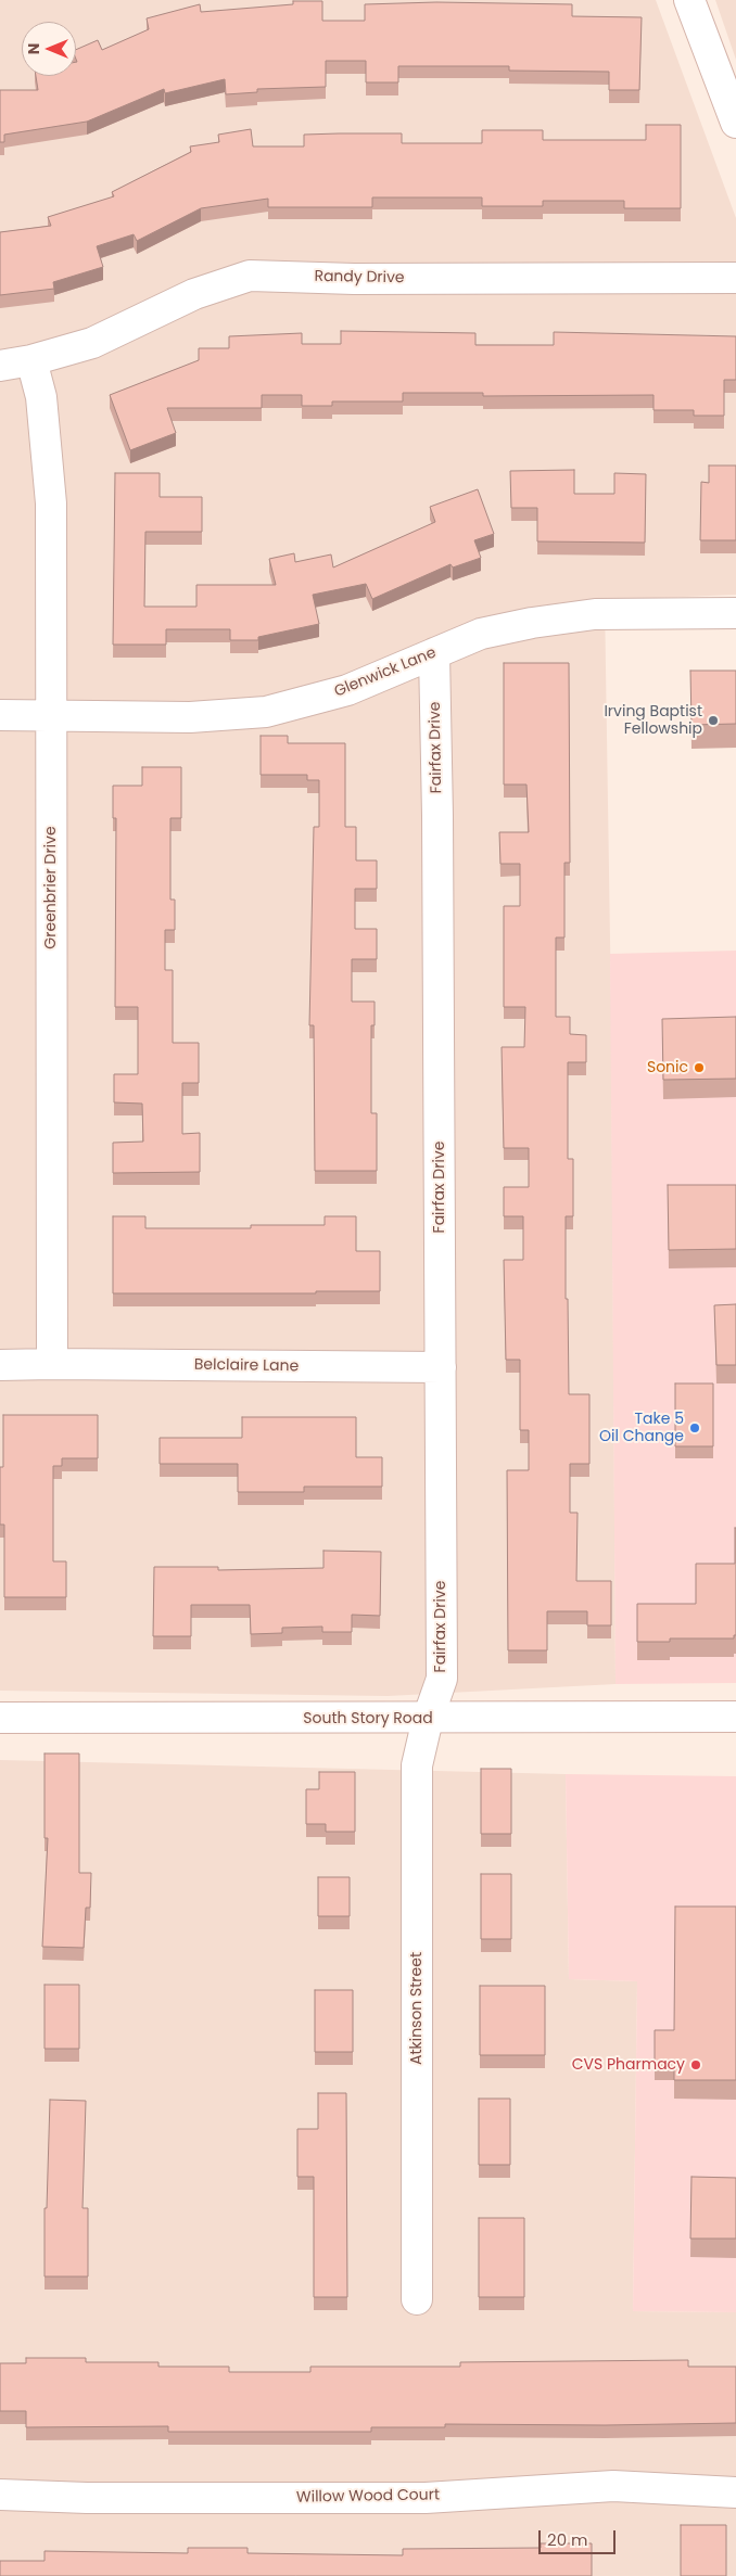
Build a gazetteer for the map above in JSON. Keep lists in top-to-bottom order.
{
  "streets": {
    "street": [
      "Randy Drive",
      "Glenwick Lane",
      "Fairfax Drive",
      "Greenbrier Drive",
      "Belclaire Lane",
      "South Story Road",
      "Atkinson Street",
      "Willow Wood Court"
    ]
  },
  "crossings": [
    ["Randy Drive", "Greenbrier Drive"],
    ["Glenwick Lane", "Fairfax Drive"],
    ["Glenwick Lane", "Greenbrier Drive"],
    ["Fairfax Drive", "Belclaire Lane"],
    ["Fairfax Drive", "South Story Road"],
    ["Fairfax Drive", "Atkinson Street"],
    ["Greenbrier Drive", "Belclaire Lane"],
    ["South Story Road", "Atkinson Street"]
  ],
  "places": [
    "Irving Baptist Fellowship",
    "Sonic",
    "Take 5 Oil Change",
    "CVS Pharmacy"
  ],
  "scale_bar": "20 m",
  "north": "left"
}
